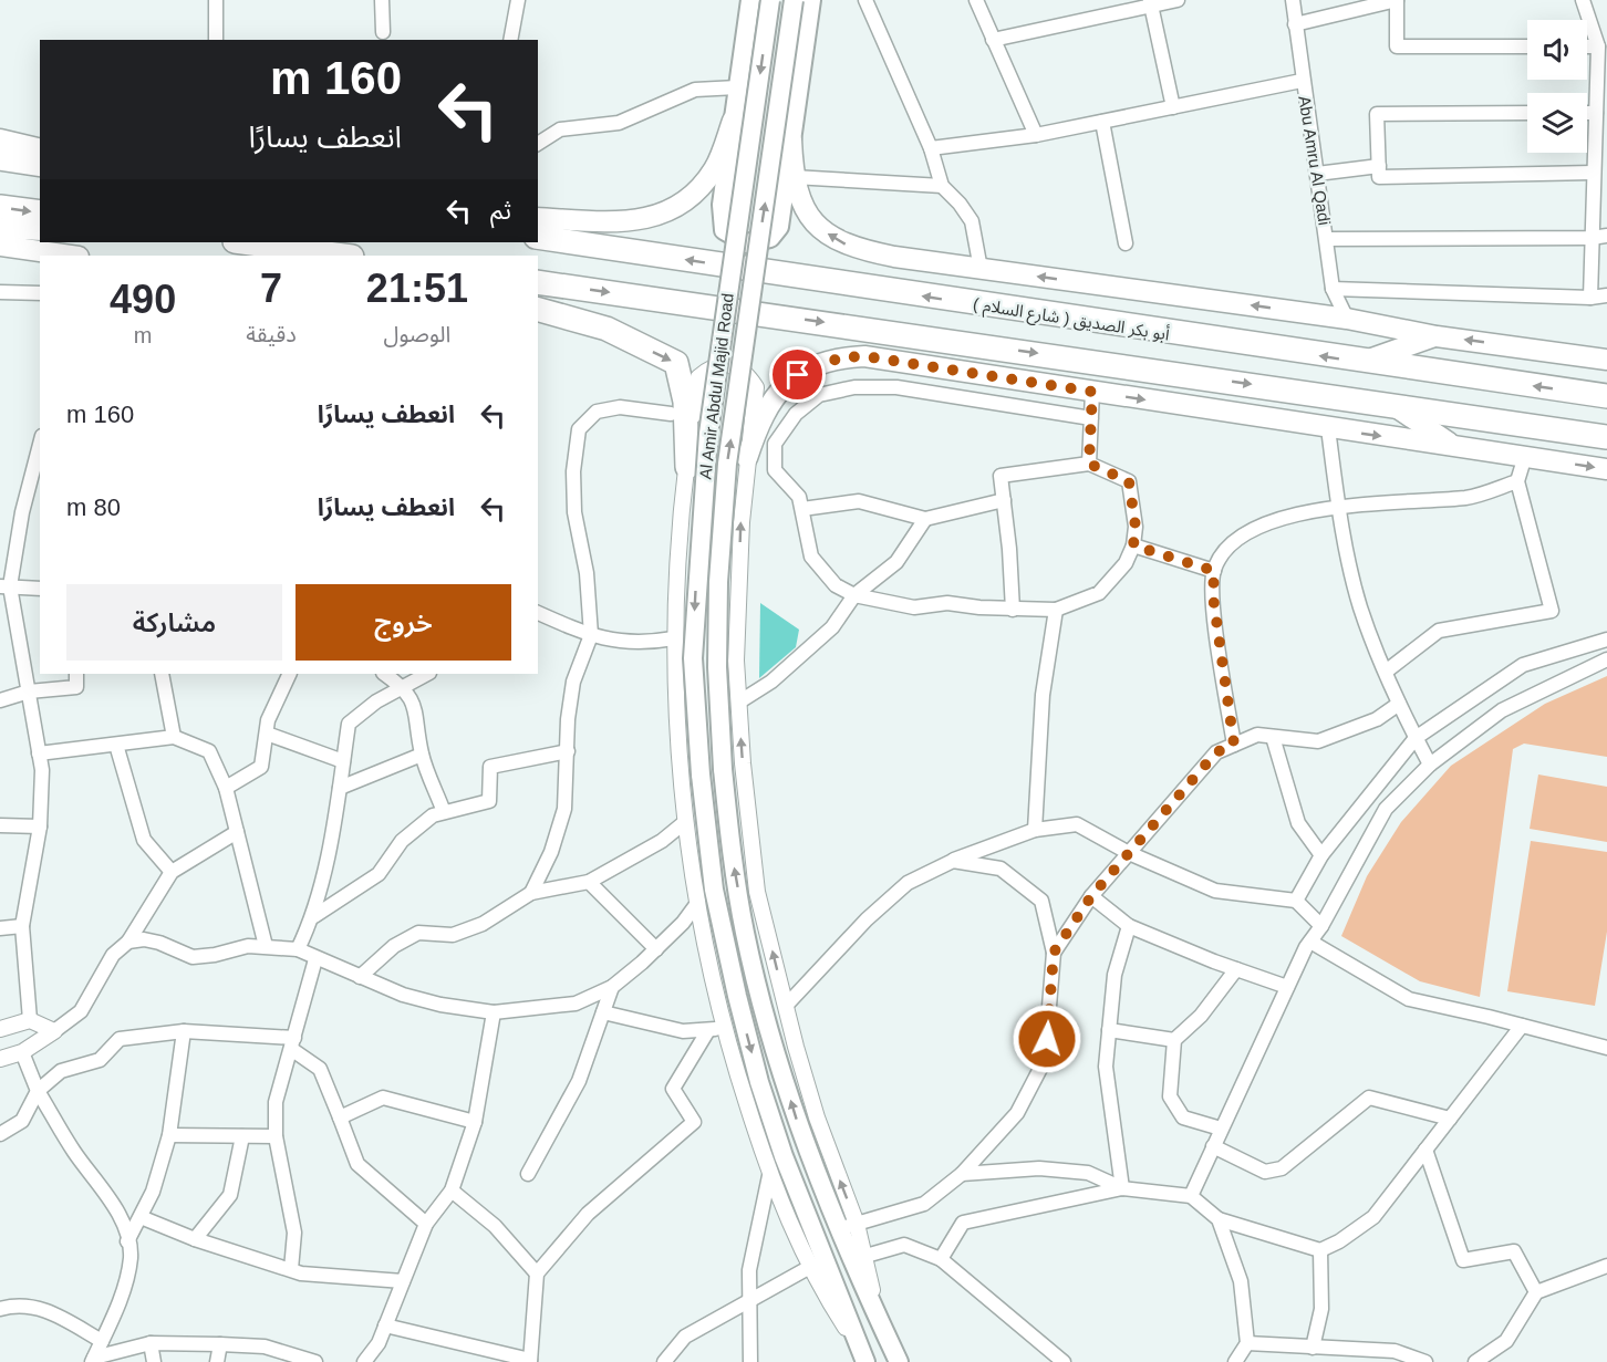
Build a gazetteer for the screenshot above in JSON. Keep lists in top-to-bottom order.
{
  "streets": {
    "highway": ["( شارع السلام ) أبو بكر الصديق"],
    "main road": ["Al Amir Abdul Majid Road"],
    "street": ["Abu Amru Al Qadi"]
  },
  "page": {
    "turn": ["160 m", "انعطف يسارًا"],
    "then": "ثم",
    "eta": [
      "21:51",
      "الوصول",
      "7",
      "دقيقة",
      "490",
      "m"
    ],
    "list": [
      {
        "name": "انعطف يسارًا",
        "value": "160 m"
      },
      {
        "name": "انعطف يسارًا",
        "value": "80 m"
      }
    ],
    "buttons": ["خروج", "مشاركة"]
  }
}
